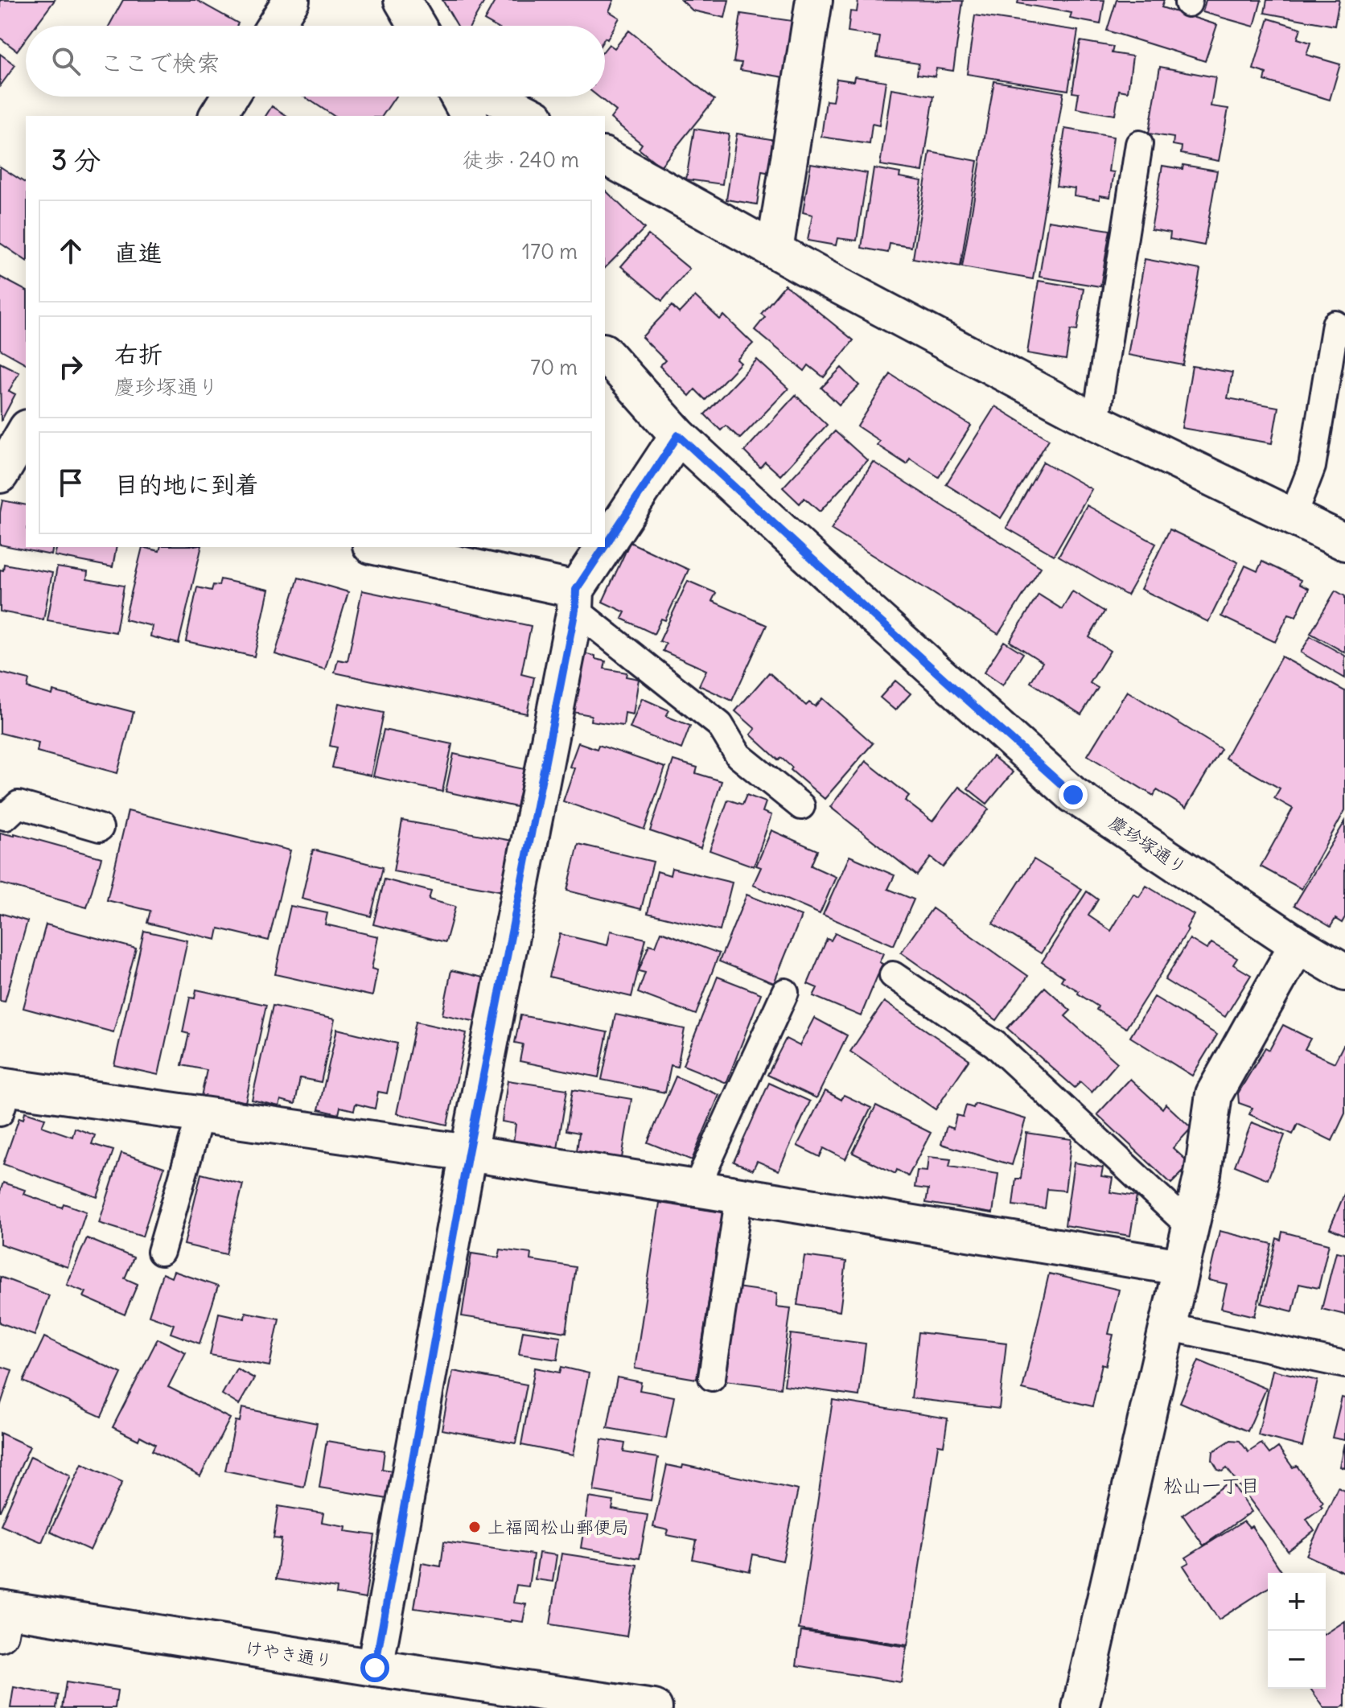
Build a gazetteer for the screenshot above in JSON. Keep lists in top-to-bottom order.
{
  "streets": {
    "street": ["慶珍塚通り", "けやき通り"]
  },
  "districts": ["松山一丁目"],
  "places": ["上福岡松山郵便局"],
  "page": {
    "search": "ここで検索",
    "heading": ["3 分", "徒歩 · 240 m"],
    "list": [
      ["直進", "170 m"],
      ["右折", "慶珍塚通り", "70 m"],
      "目的地に到着"
    ],
    "map_buttons": ["+", "−"]
  }
}
